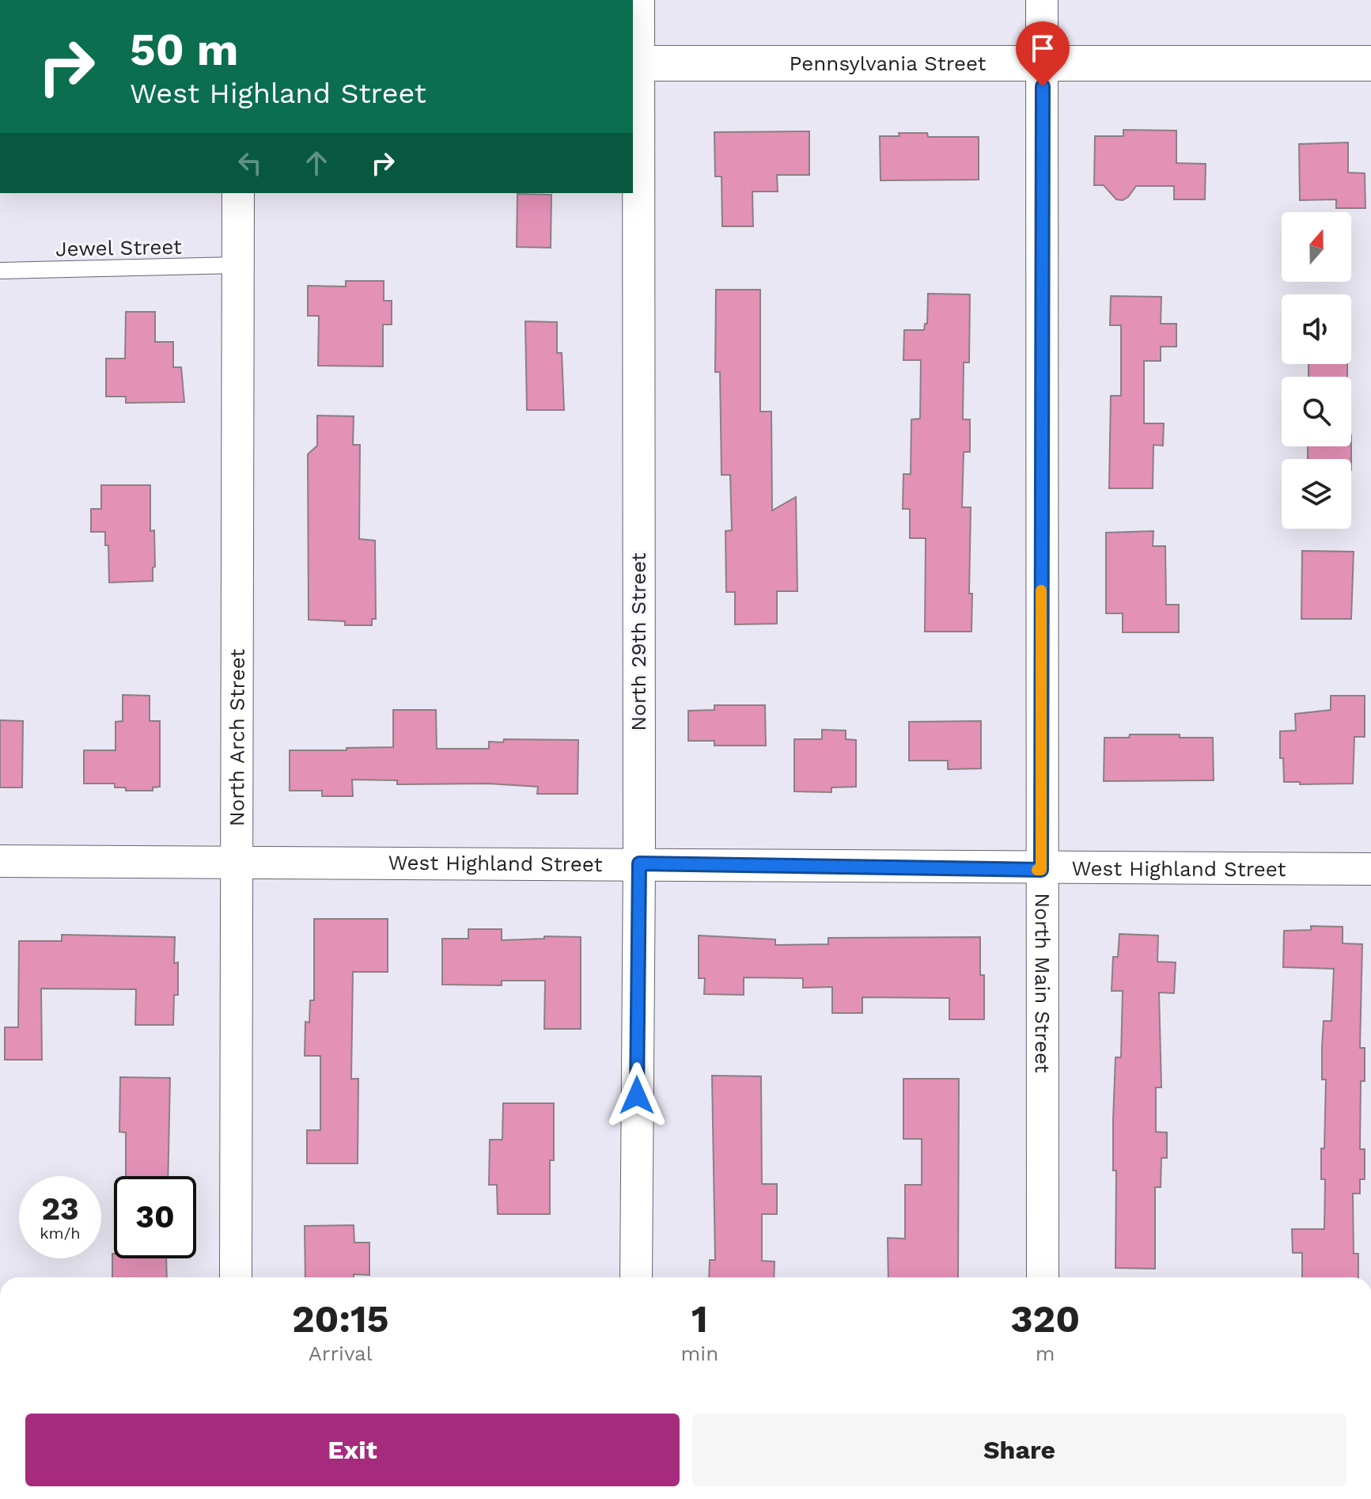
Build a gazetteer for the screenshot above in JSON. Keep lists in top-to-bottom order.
{
  "streets": {
    "street": [
      "Pennsylvania Street",
      "North 29th Street",
      "North Arch Street",
      "West Highland Street",
      "North Main Street"
    ],
    "lane": ["Jewel Street"]
  },
  "crossings": [
    ["Pennsylvania Street", "North 29th Street"],
    ["Pennsylvania Street", "North Main Street"],
    ["Jewel Street", "North Arch Street"],
    ["North 29th Street", "West Highland Street"],
    ["North Arch Street", "West Highland Street"],
    ["West Highland Street", "North Main Street"]
  ],
  "north": "top",
  "page": {
    "turn": ["50 m", "West Highland Street"],
    "speed": "23 km/h",
    "limit": "30",
    "eta": [
      "20:15",
      "Arrival",
      "1",
      "min",
      "320",
      "m"
    ],
    "buttons": ["Exit", "Share"]
  }
}
